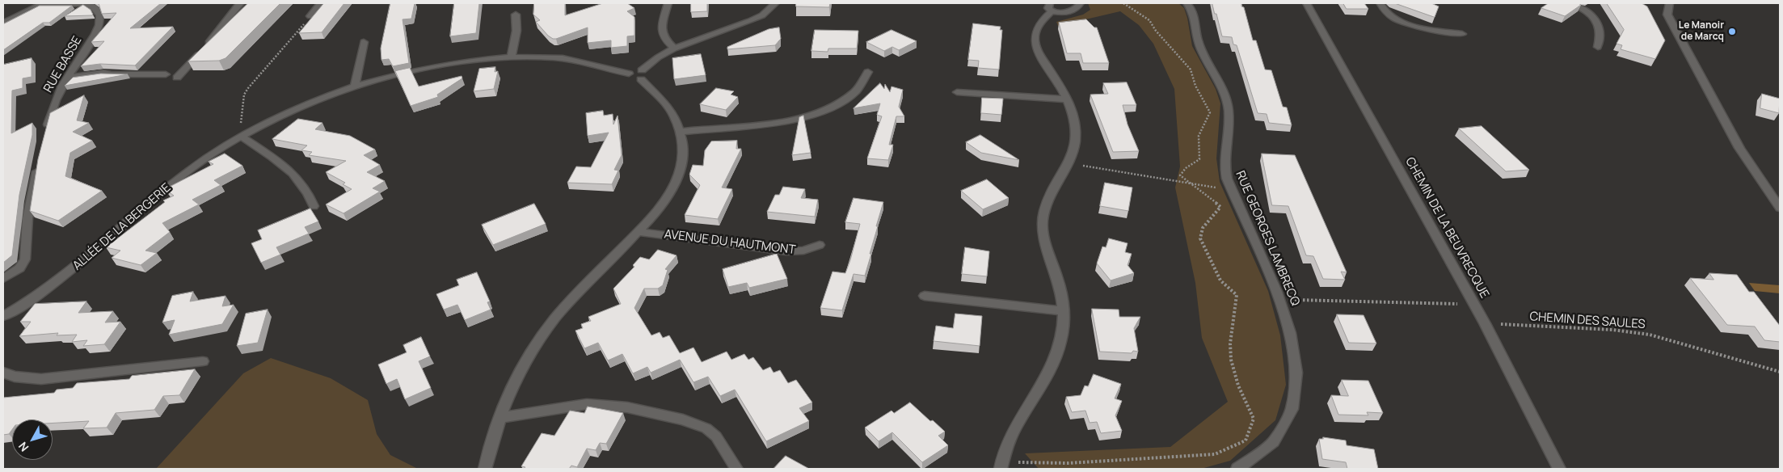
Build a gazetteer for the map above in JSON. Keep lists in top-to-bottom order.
{
  "streets": {
    "street": [
      "RUE BASSE",
      "ALLÉE DE LA BERGERIE",
      "CHEMIN DE LA BEUVRECQUE",
      "RUE GEORGES LAMBRECQ",
      "AVENUE DU HAUTMONT"
    ],
    "path": ["CHEMIN DES SAULES"]
  },
  "crossings": [
    ["ALLÉE DE LA BERGERIE", "AVENUE DU HAUTMONT"],
    ["CHEMIN DE LA BEUVRECQUE", "CHEMIN DES SAULES"]
  ],
  "places": ["Le Manoir de Marcq"],
  "north": "bottom left"
}
